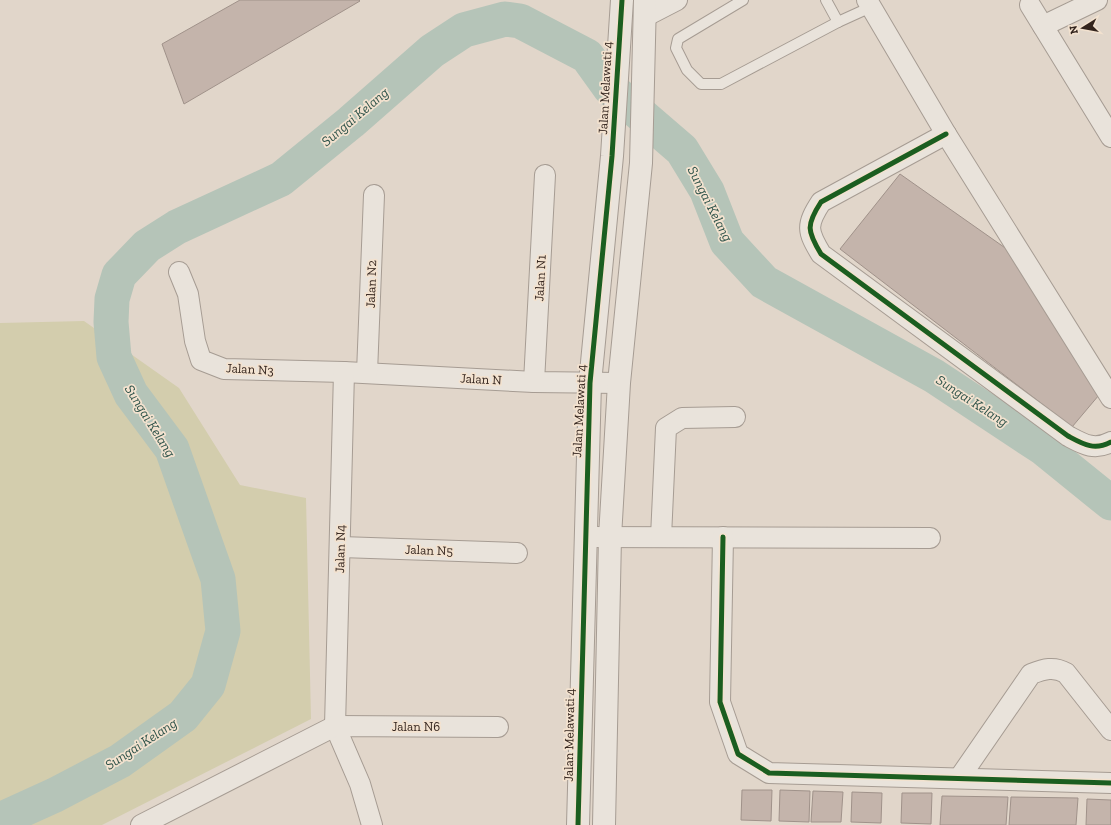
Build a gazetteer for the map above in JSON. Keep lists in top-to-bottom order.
{
  "streets": {
    "street": [
      "Jalan Melawati 4",
      "Jalan N1",
      "Jalan N2",
      "Jalan N3",
      "Jalan N",
      "Jalan N4",
      "Jalan N5",
      "Jalan N6"
    ]
  },
  "crossings": [
    ["Jalan Melawati 4", "Jalan N"],
    ["Jalan N1", "Jalan N"],
    ["Jalan N2", "Jalan N"],
    ["Jalan N3", "Jalan N"],
    ["Jalan N3", "Jalan N4"],
    ["Jalan N", "Jalan N4"],
    ["Jalan N4", "Jalan N5"],
    ["Jalan N4", "Jalan N6"]
  ],
  "water": ["Sungai Kelang"],
  "north": "left"
}
